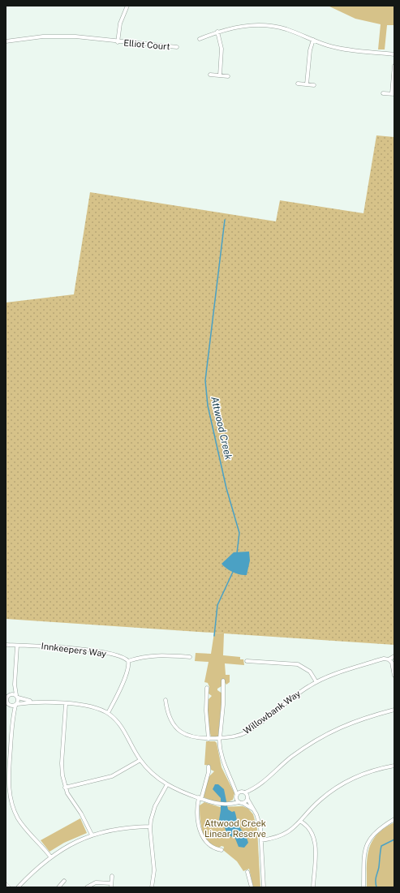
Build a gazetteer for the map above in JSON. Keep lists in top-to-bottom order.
{
  "streets": {
    "street": ["Elliot Court", "Innkeepers Way", "Willowbank Way"]
  },
  "water": ["Attwood Creek"],
  "parks": ["Attwood Creek Linear Reserve"]
}
